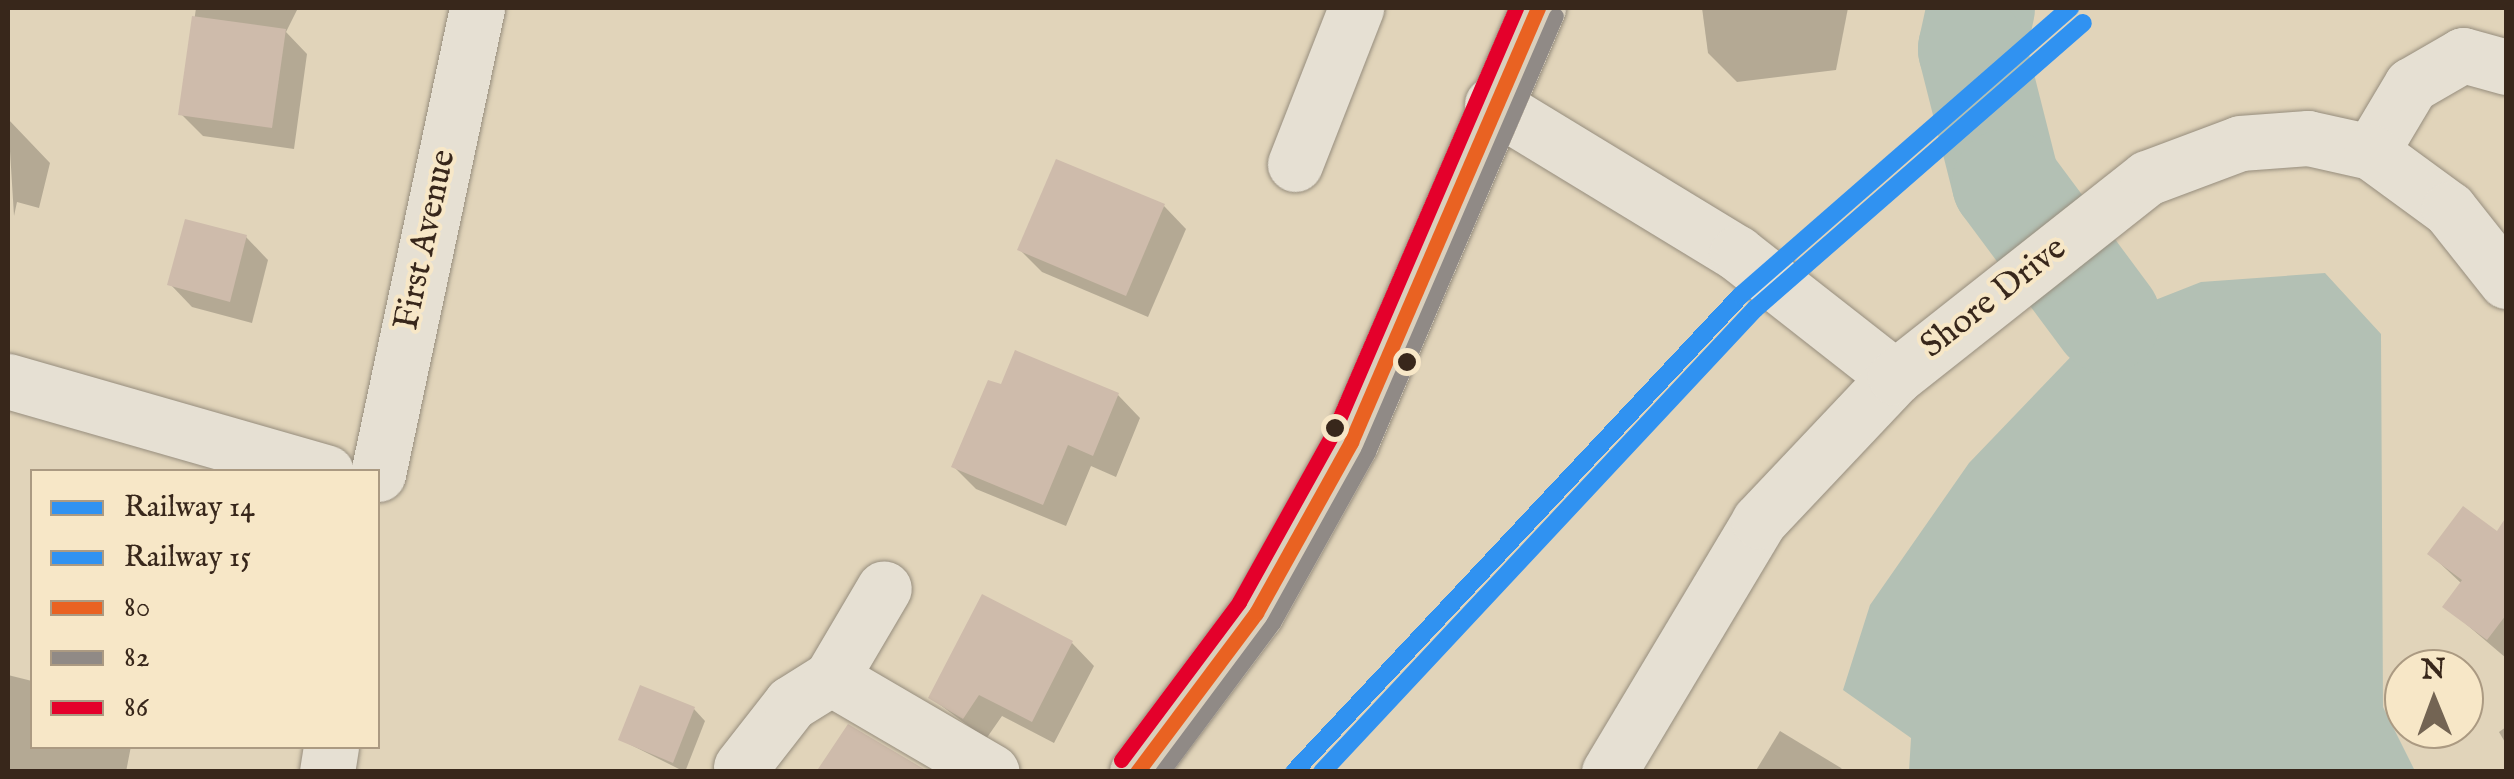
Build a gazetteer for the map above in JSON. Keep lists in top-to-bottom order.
{
  "streets": {
    "street": ["First Avenue", "Shore Drive"]
  },
  "lines": [
    "rail line 14",
    "transit line 80",
    "transit line 86",
    "transit line 82",
    "rail line 15"
  ],
  "legend": [
    "Railway 14",
    "Railway 15",
    "80",
    "82",
    "86"
  ],
  "north": "top"
}
